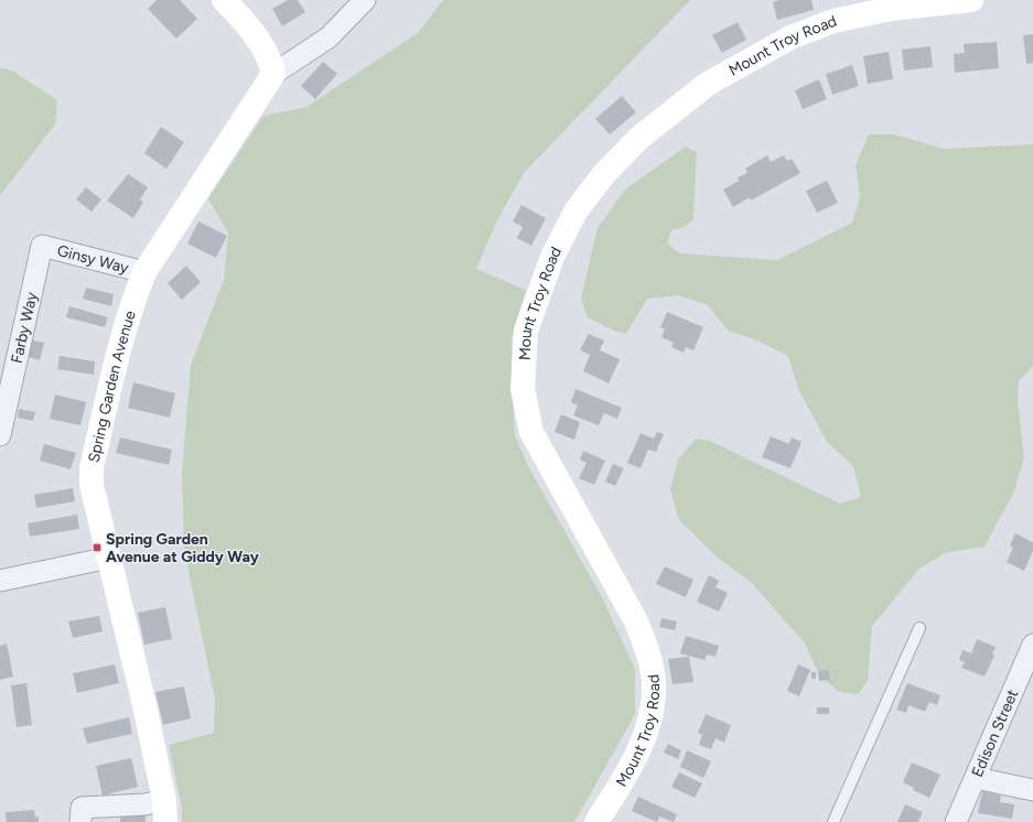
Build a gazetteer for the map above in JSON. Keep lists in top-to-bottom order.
{
  "streets": {
    "street": [
      "Mount Troy Road",
      "Ginsy Way",
      "Farby Way",
      "Spring Garden Avenue",
      "Edison Street"
    ]
  },
  "crossings": [
    ["Ginsy Way", "Farby Way"],
    ["Ginsy Way", "Spring Garden Avenue"]
  ],
  "places": {
    "transit": ["Spring Garden Avenue at Giddy Way"]
  }
}
